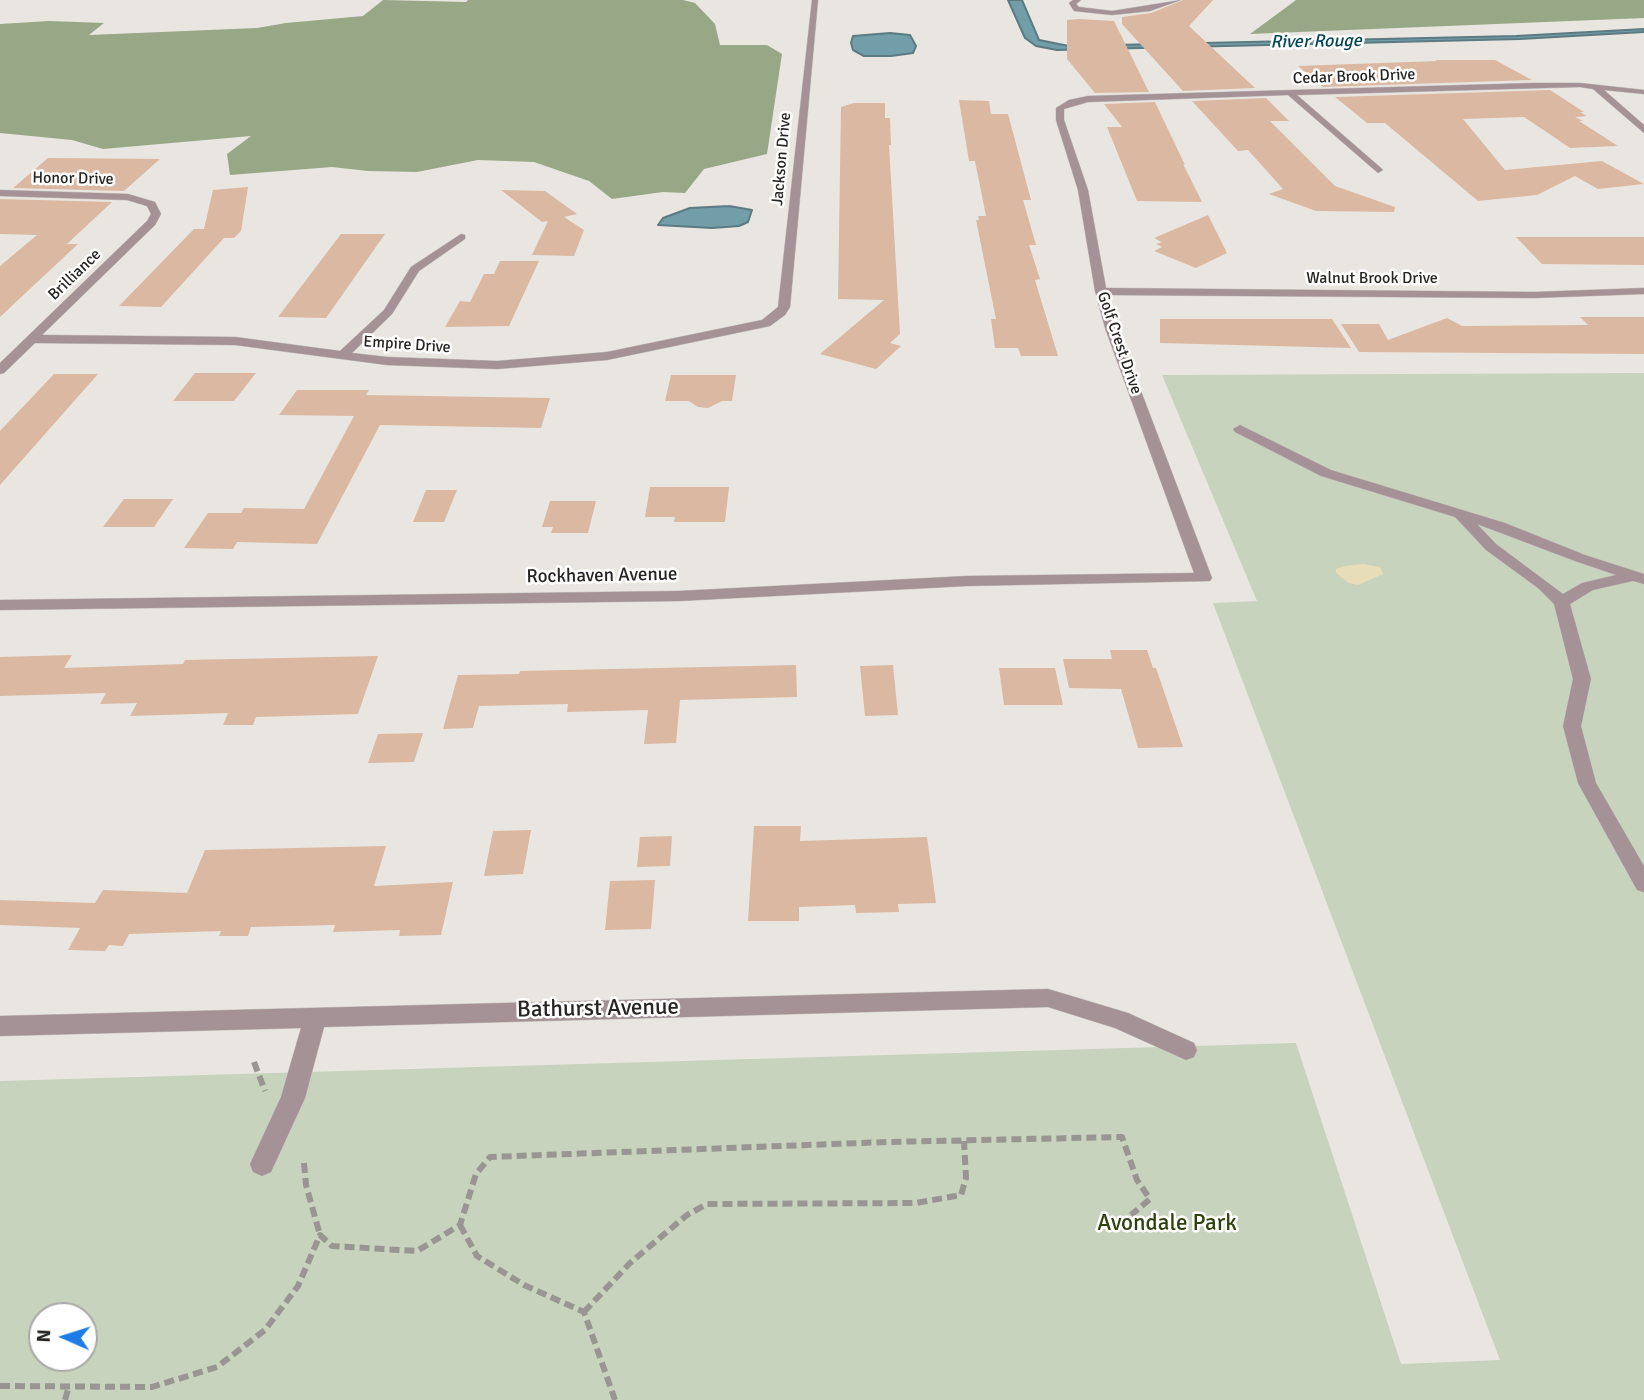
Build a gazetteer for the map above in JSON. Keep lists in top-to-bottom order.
{
  "streets": {
    "street": [
      "Cedar Brook Drive",
      "Jackson Drive",
      "Honor Drive",
      "Brilliance",
      "Walnut Brook Drive",
      "Golf Crest Drive",
      "Empire Drive",
      "Rockhaven Avenue",
      "Bathurst Avenue"
    ]
  },
  "crossings": [
    ["Cedar Brook Drive", "Golf Crest Drive"],
    ["Jackson Drive", "Empire Drive"],
    ["Honor Drive", "Brilliance"],
    ["Brilliance", "Empire Drive"],
    ["Walnut Brook Drive", "Golf Crest Drive"],
    ["Golf Crest Drive", "Rockhaven Avenue"]
  ],
  "water": ["River Rouge"],
  "parks": ["Avondale Park"],
  "north": "left"
}
